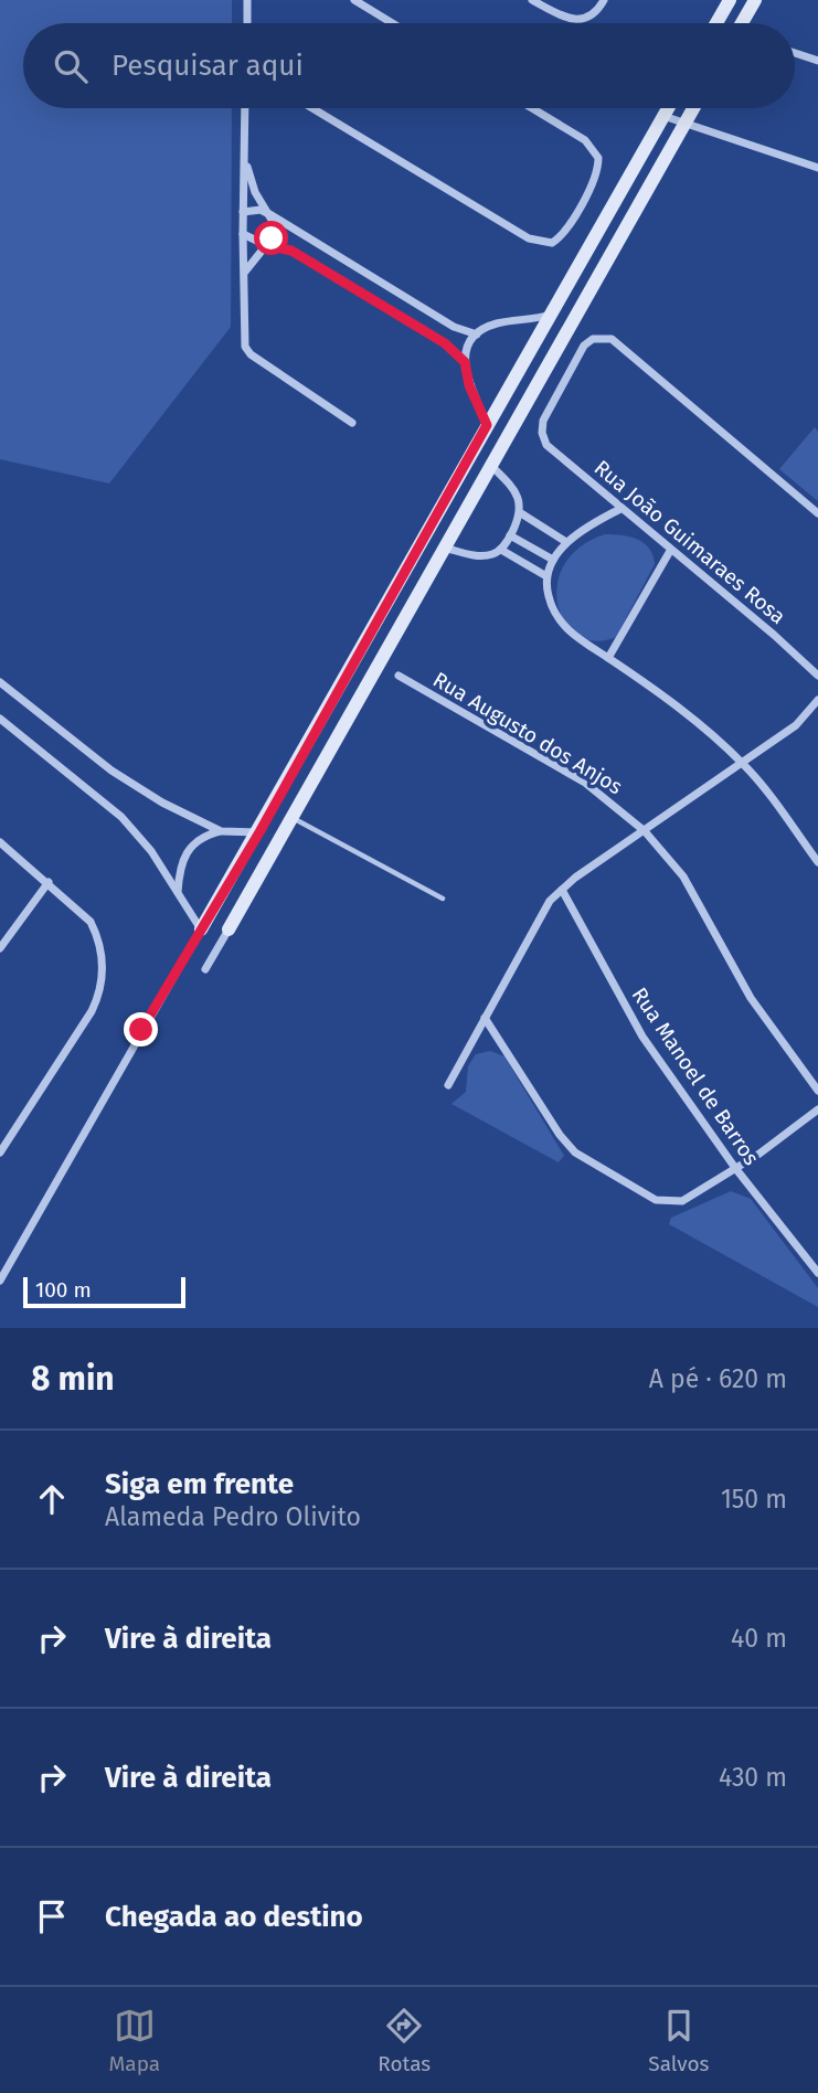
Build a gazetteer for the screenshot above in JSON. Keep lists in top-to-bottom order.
{
  "streets": {
    "street": ["Rua João Guimaraes Rosa", "Rua Augusto dos Anjos", "Rua Manoel de Barros"]
  },
  "scale_bar": "100 m",
  "page": {
    "search": "Pesquisar aqui",
    "scale": "100 m",
    "heading": ["8 min", "A pé · 620 m"],
    "list": [
      ["Siga em frente", "Alameda Pedro Olivito", "150 m"],
      ["Vire à direita", "40 m"],
      ["Vire à direita", "430 m"],
      "Chegada ao destino"
    ],
    "nav": ["Mapa", "Rotas", "Salvos"]
  }
}
